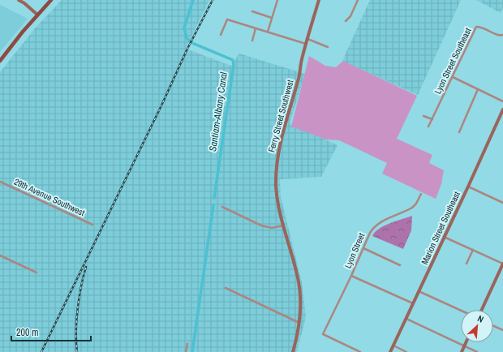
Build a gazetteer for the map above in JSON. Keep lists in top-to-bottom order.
{
  "streets": {
    "street": [
      "Lyon Street Southeast",
      "Ferry Street Southwest",
      "29th Avenue Southwest",
      "Marion Street Southeast",
      "Lyon Street"
    ]
  },
  "water": ["Santiam-Albany Canal"],
  "scale_bar": "200 m",
  "north": "top right"
}
